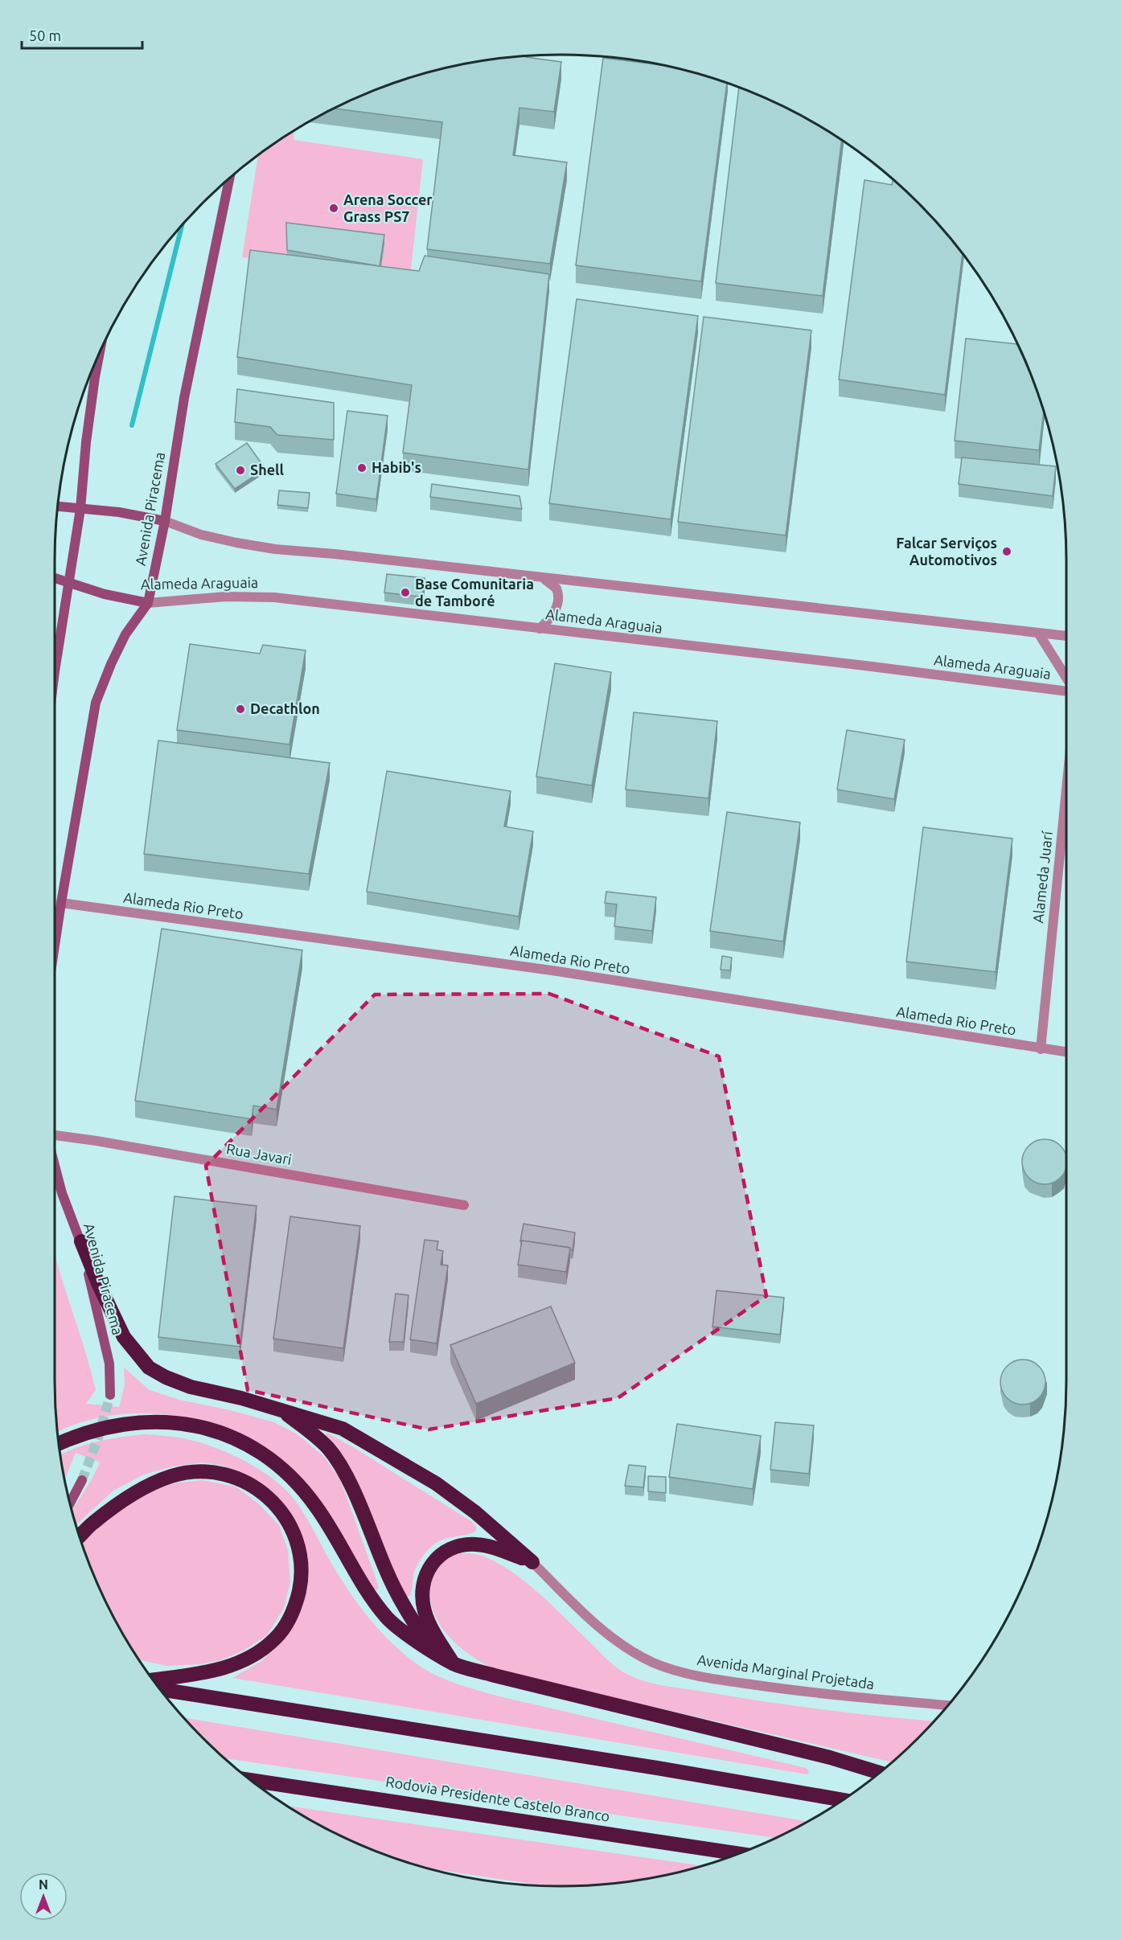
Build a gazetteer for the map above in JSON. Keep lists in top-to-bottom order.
{
  "streets": {
    "highway": ["Rodovia Presidente Castelo Branco"],
    "main road": ["Avenida Piracema", "Alameda Araguaia"],
    "street": [
      "Alameda Juarí",
      "Alameda Rio Preto",
      "Rua Javari",
      "Avenida Marginal Projetada"
    ]
  },
  "crossings": [
    ["Avenida Piracema", "Alameda Araguaia"],
    ["Avenida Piracema", "Alameda Rio Preto"],
    ["Alameda Juarí", "Alameda Rio Preto"]
  ],
  "places": [
    "Arena Soccer Grass PS7",
    "Habib's",
    "Shell",
    "Falcar Serviços Automotivos",
    "Base Comunitaria de Tamboré",
    "Decathlon"
  ],
  "scale_bar": "50 m",
  "north": "top"
}
